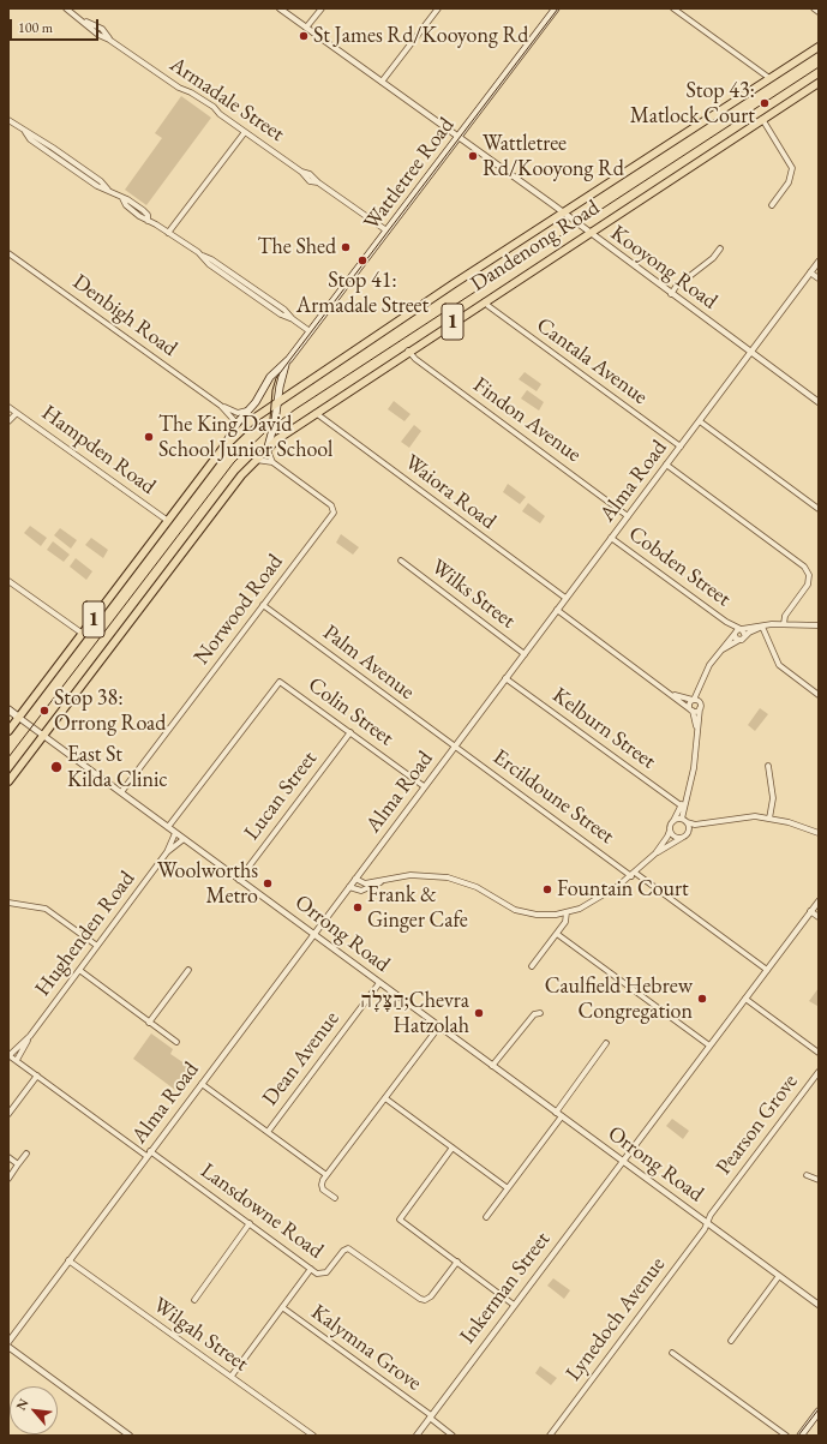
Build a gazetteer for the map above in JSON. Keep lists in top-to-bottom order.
{
  "streets": {
    "highway": ["Dandenong Road", "1"],
    "main road": ["Wattletree Road", "Orrong Road"],
    "street": [
      "Armadale Street",
      "Kooyong Road",
      "Denbigh Road",
      "Cantala Avenue",
      "Findon Avenue",
      "Hampden Road",
      "Alma Road",
      "Waiora Road",
      "Cobden Street",
      "Wilks Street",
      "Norwood Road",
      "Palm Avenue",
      "Colin Street",
      "Kelburn Street",
      "Lucan Street",
      "Ercildoune Street",
      "Hughenden Road",
      "Dean Avenue",
      "Pearson Grove",
      "Lansdowne Road",
      "Inkerman Street",
      "Lynedoch Avenue",
      "Wilgah Street",
      "Kalymna Grove"
    ]
  },
  "crossings": [
    ["Armadale Street", "Wattletree Road"],
    ["Wattletree Road", "Dandenong Road"],
    ["Wattletree Road", "Kooyong Road"],
    ["Wattletree Road", "Denbigh Road"],
    ["Dandenong Road", "Kooyong Road"],
    ["Dandenong Road", "Cantala Avenue"],
    ["Dandenong Road", "Findon Avenue"],
    ["Dandenong Road", "Hampden Road"],
    ["Dandenong Road", "Waiora Road"],
    ["Dandenong Road", "Norwood Road"],
    ["Dandenong Road", "Orrong Road"],
    ["Kooyong Road", "Alma Road"],
    ["Cantala Avenue", "Alma Road"],
    ["Findon Avenue", "Alma Road"],
    ["Alma Road", "Waiora Road"],
    ["Alma Road", "Cobden Street"],
    ["Alma Road", "Wilks Street"],
    ["Alma Road", "Palm Avenue"],
    ["Alma Road", "Colin Street"],
    ["Alma Road", "Kelburn Street"],
    ["Alma Road", "Ercildoune Street"],
    ["Alma Road", "Orrong Road"],
    ["Alma Road", "Lansdowne Road"],
    ["Alma Road", "Wilgah Street"],
    ["Norwood Road", "Palm Avenue"],
    ["Norwood Road", "Orrong Road"],
    ["Palm Avenue", "Ercildoune Street"],
    ["Colin Street", "Lucan Street"],
    ["Colin Street", "Orrong Road"],
    ["Lucan Street", "Orrong Road"],
    ["Ercildoune Street", "Inkerman Street"],
    ["Hughenden Road", "Orrong Road"],
    ["Hughenden Road", "Lansdowne Road"],
    ["Orrong Road", "Dean Avenue"],
    ["Orrong Road", "Pearson Grove"],
    ["Orrong Road", "Inkerman Street"],
    ["Orrong Road", "Lynedoch Avenue"],
    ["Pearson Grove", "Lynedoch Avenue"],
    ["Inkerman Street", "Kalymna Grove"]
  ],
  "places": [
    "St James Rd/Kooyong Rd",
    "Stop 43: Matlock Court",
    "Wattletree Rd/Kooyong Rd",
    "The Shed",
    "Stop 41: Armadale Street",
    "The King David School Junior School",
    "Stop 38: Orrong Road",
    "East St Kilda Clinic",
    "Woolworths Metro",
    "Fountain Court",
    "Frank & Ginger Cafe",
    "Caulfield Hebrew Congregation",
    "הַצָּלָה;Chevra Hatzolah"
  ],
  "scale_bar": "100 m",
  "north": "top left"
}
